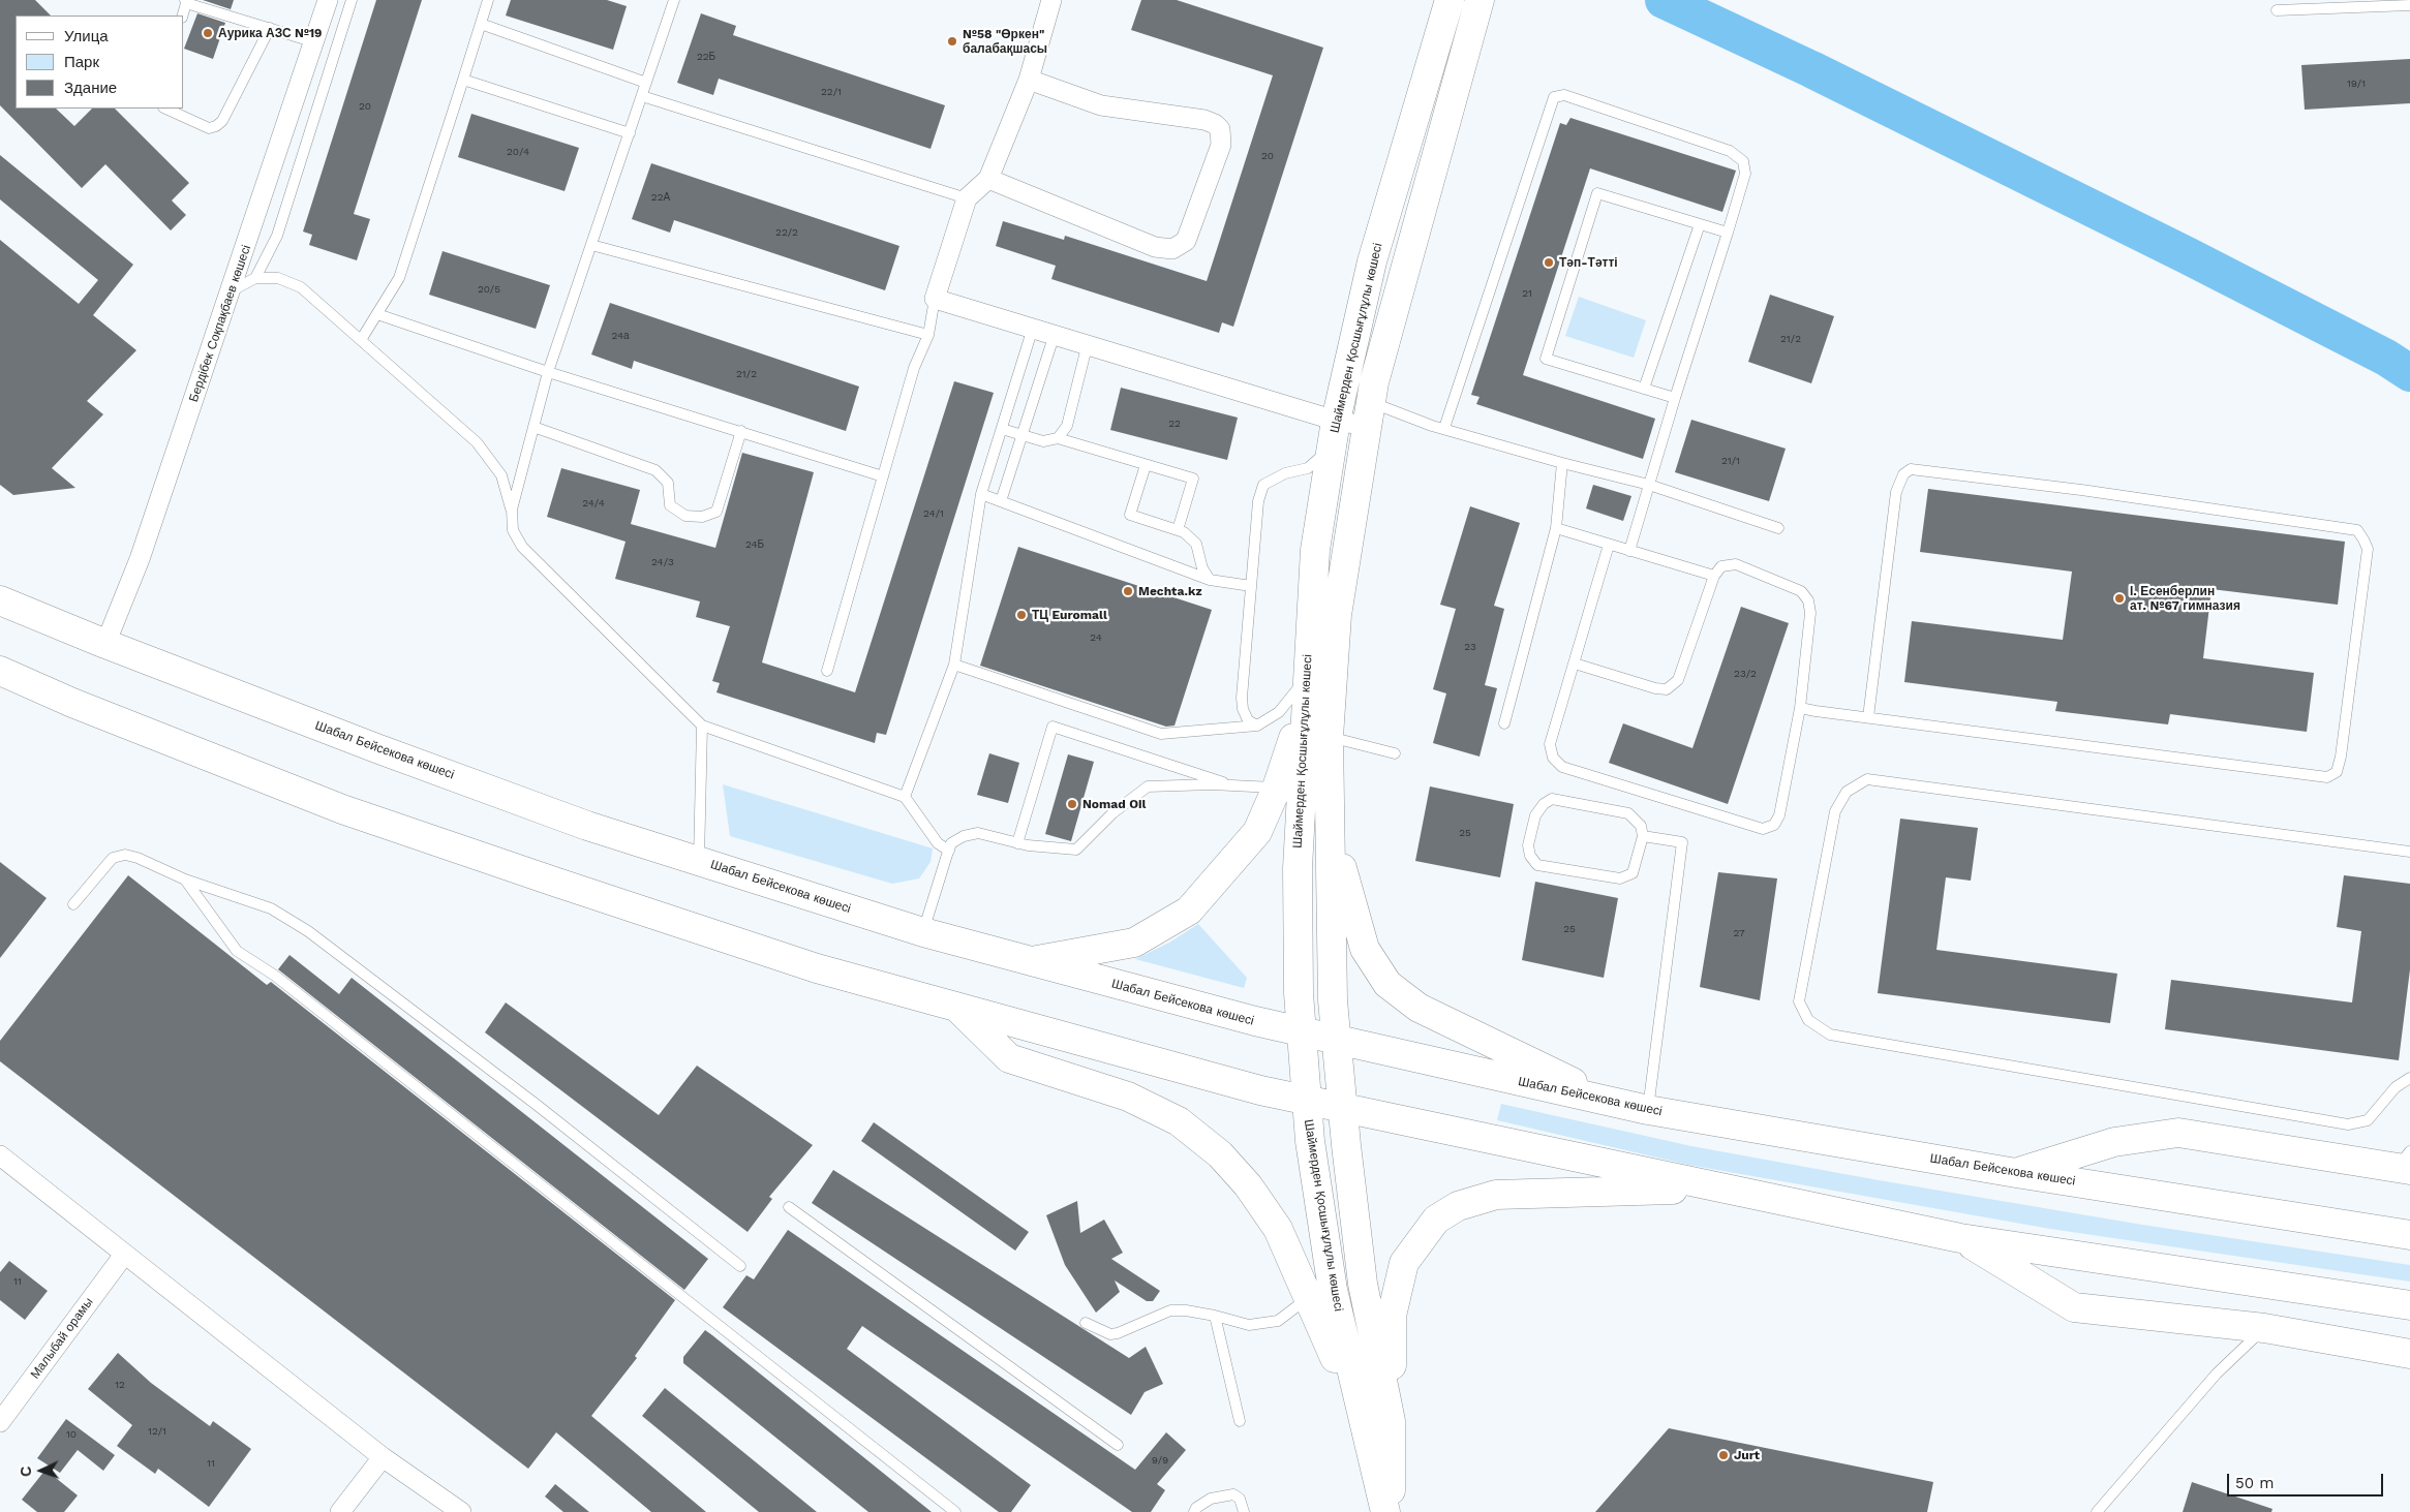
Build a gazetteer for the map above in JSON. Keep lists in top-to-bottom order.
{
  "streets": {
    "main road": ["Шаймерден Қосшығұлұлы көшесі", "Шабал Бейсекова көшесі"],
    "street": ["Бердібек Соқпақбаев көшесі", "Малыбай орамы"]
  },
  "crossings": [
    ["Бердібек Соқпақбаев көшесі", "Шабал Бейсекова көшесі"],
    ["Шаймерден Қосшығұлұлы көшесі", "Шабал Бейсекова көшесі"]
  ],
  "places": [
    "Аурика АЗС №19",
    "№58 \"Өркен\" балабақшасы",
    "Тәп-Тәтті",
    "Mechta.kz",
    "І. Есенберлин ат. №67 гимназия",
    "ТЦ Euromall",
    "Nomad Oil",
    "Jurt"
  ],
  "house_numbers": [
    "22Б",
    "19/1",
    "22/1",
    "20",
    "20/4",
    "20",
    "22А",
    "22/2",
    "20/5",
    "21",
    "24а",
    "21/2",
    "21/2",
    "22",
    "21/1",
    "24/4",
    "24/1",
    "24Б",
    "24/3",
    "24",
    "23",
    "23/2",
    "25",
    "25",
    "27",
    "11",
    "12",
    "12/1",
    "10",
    "9/9",
    "11"
  ],
  "legend": ["Улица", "Парк", "Здание"],
  "scale_bar": "50 m",
  "north": "left"
}
